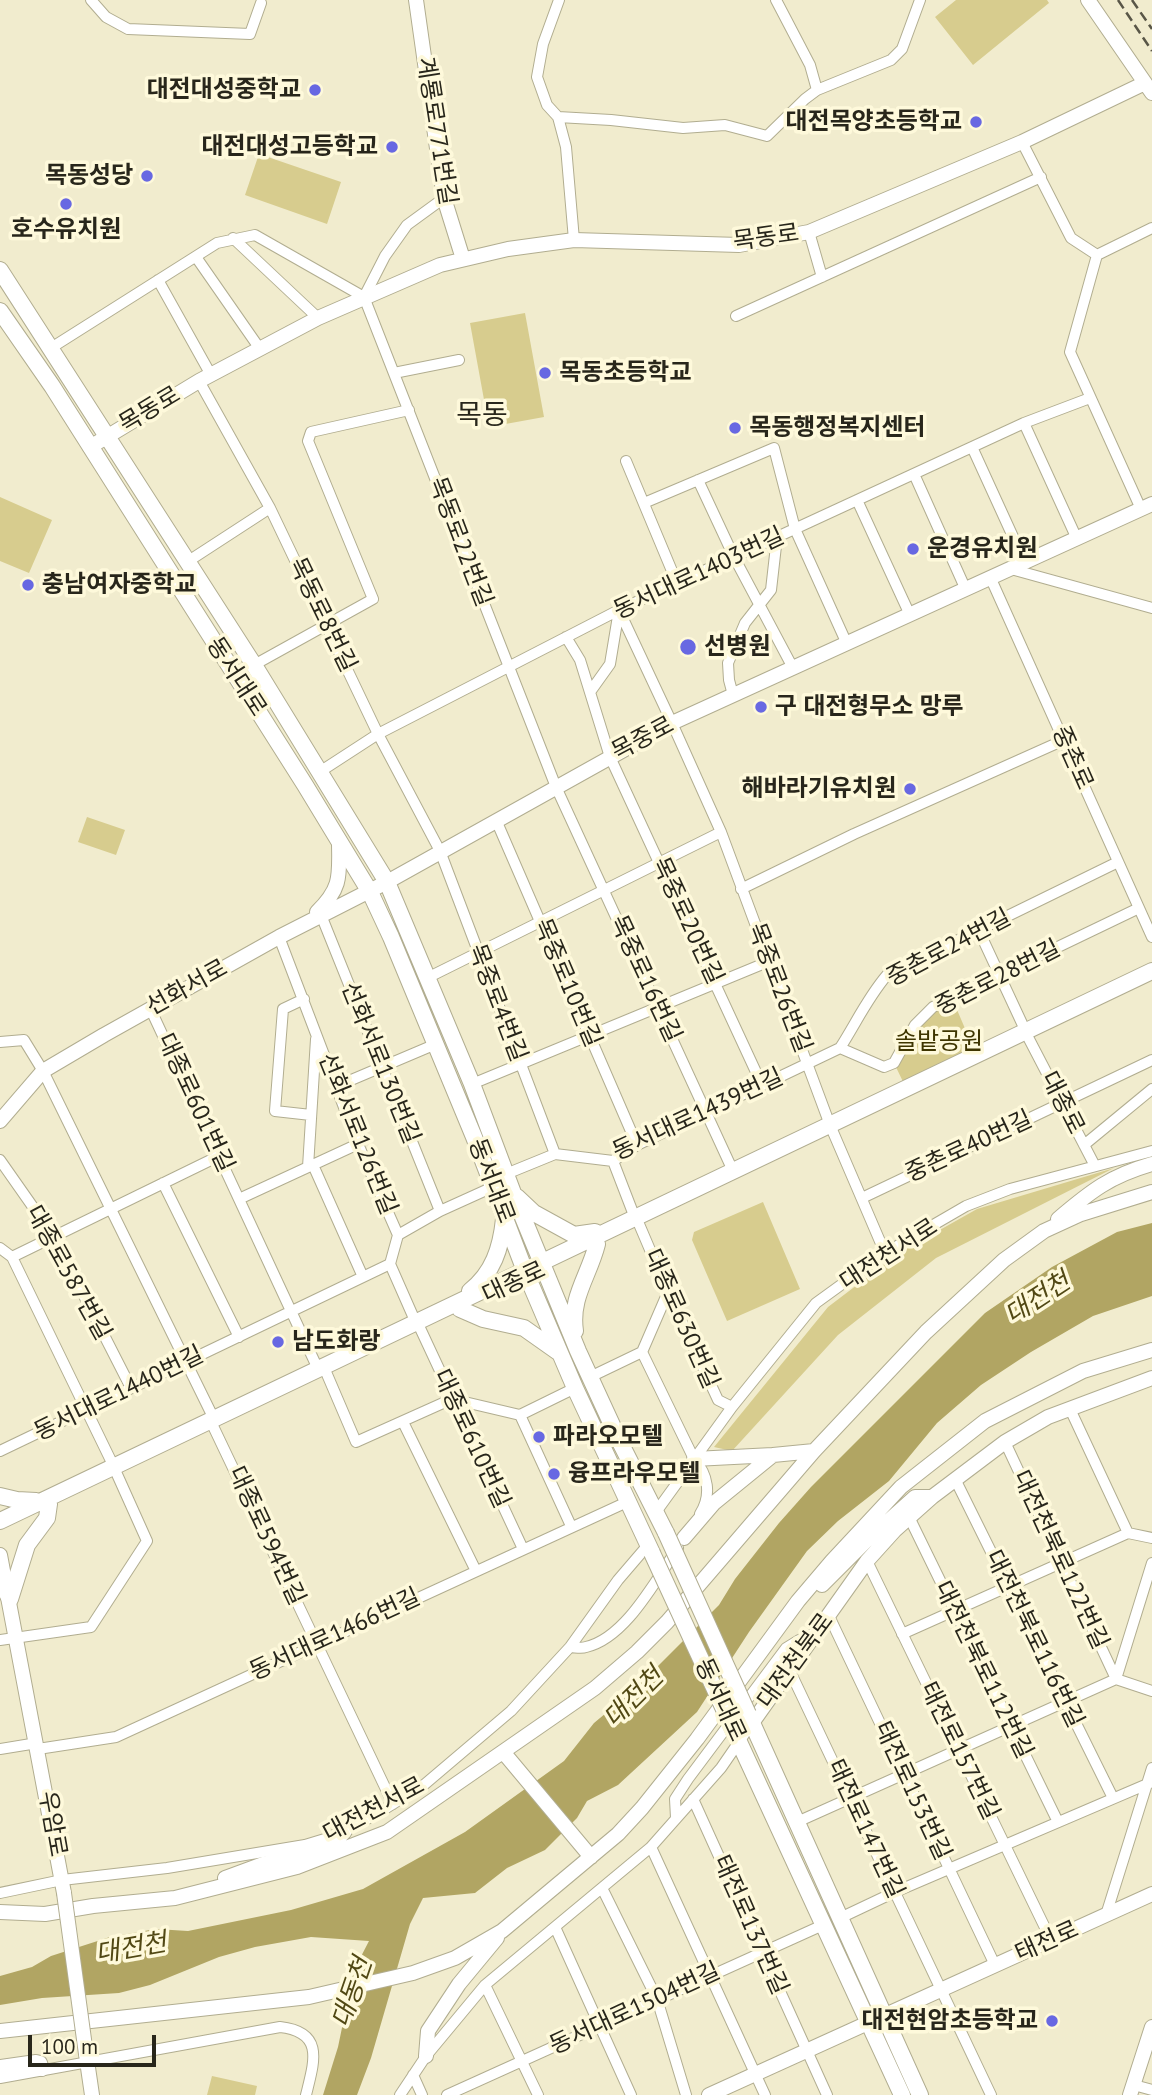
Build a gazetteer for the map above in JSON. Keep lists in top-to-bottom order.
{
  "streets": {
    "main road": [
      "계룡로771번길",
      "목동로",
      "동서대로",
      "목중로",
      "선화서로",
      "대종로",
      "대전천북로",
      "우암로",
      "태전로"
    ],
    "street": [
      "목동로22번길",
      "동서대로1403번길",
      "목동로8번길",
      "중촌로",
      "목중로20번길",
      "중촌로24번길",
      "중촌로28번길",
      "목중로16번길",
      "목중로10번길",
      "목중로26번길",
      "목중로4번길",
      "선화서로130번길",
      "대종로601번길",
      "동서대로1439번길",
      "선화서로126번길",
      "중촌로40번길",
      "대전천서로",
      "대종로587번길",
      "대종로630번길",
      "동서대로1440번길",
      "대종로610번길",
      "대종로594번길",
      "대전천북로122번길",
      "동서대로1466번길",
      "대전천북로116번길",
      "대전천북로112번길",
      "태전로157번길",
      "태전로153번길",
      "태전로147번길",
      "태전로137번길",
      "동서대로1504번길"
    ]
  },
  "crossings": [
    ["계룡로771번길", "목동로"],
    ["목동로", "목동로22번길"],
    ["목동로", "목동로8번길"],
    ["목동로", "동서대로"],
    ["목동로22번길", "동서대로1403번길"],
    ["목동로22번길", "동서대로"],
    ["목동로22번길", "목중로"],
    ["목동로22번길", "목중로16번길"],
    ["동서대로1403번길", "목동로8번길"],
    ["동서대로1403번길", "동서대로"],
    ["동서대로1403번길", "목중로20번길"],
    ["동서대로1403번길", "목중로26번길"],
    ["목동로8번길", "동서대로"],
    ["목동로8번길", "목중로"],
    ["목동로8번길", "목중로4번길"],
    ["동서대로", "목중로"],
    ["동서대로", "선화서로"],
    ["동서대로", "대종로"],
    ["동서대로", "동서대로1439번길"],
    ["동서대로", "대전천서로"],
    ["동서대로", "동서대로1466번길"],
    ["동서대로", "대전천북로"],
    ["동서대로", "태전로"],
    ["동서대로", "동서대로1504번길"],
    ["목중로", "중촌로"],
    ["목중로", "목중로20번길"],
    ["목중로", "목중로16번길"],
    ["목중로", "목중로10번길"],
    ["목중로", "선화서로"],
    ["목중로", "목중로26번길"],
    ["목중로", "목중로4번길"],
    ["중촌로", "중촌로24번길"],
    ["중촌로", "중촌로28번길"],
    ["목중로20번길", "동서대로1439번길"],
    ["중촌로24번길", "중촌로28번길"],
    ["중촌로24번길", "대종로"],
    ["중촌로28번길", "대종로"],
    ["목중로16번길", "대종로"],
    ["목중로16번길", "동서대로1439번길"],
    ["목중로10번길", "동서대로1439번길"],
    ["선화서로", "선화서로130번길"],
    ["선화서로", "대종로601번길"],
    ["선화서로", "선화서로126번길"],
    ["선화서로", "대종로594번길"],
    ["목중로26번길", "대종로"],
    ["목중로26번길", "동서대로1439번길"],
    ["목중로26번길", "중촌로40번길"],
    ["목중로26번길", "대전천서로"],
    ["목중로4번길", "동서대로1439번길"],
    ["대종로601번길", "대종로"],
    ["대종로601번길", "선화서로126번길"],
    ["대종로601번길", "동서대로1440번길"],
    ["대종로", "중촌로40번길"],
    ["대종로", "대전천서로"],
    ["대종로", "대종로630번길"],
    ["대종로", "대종로610번길"],
    ["대종로", "대종로594번길"],
    ["대전천서로", "대종로630번길"],
    ["대전천서로", "대종로594번길"],
    ["대전천서로", "우암로"],
    ["대종로587번길", "동서대로1440번길"],
    ["동서대로1440번길", "대종로610번길"],
    ["동서대로1440번길", "대종로594번길"],
    ["대종로610번길", "동서대로1466번길"],
    ["대종로594번길", "동서대로1466번길"],
    ["대전천북로122번길", "대전천북로"],
    ["동서대로1466번길", "우암로"],
    ["대전천북로116번길", "대전천북로"],
    ["대전천북로", "대전천북로112번길"],
    ["대전천북로", "태전로157번길"],
    ["대전천북로", "태전로153번길"],
    ["대전천북로", "태전로147번길"],
    ["대전천북로", "태전로137번길"],
    ["태전로157번길", "태전로"],
    ["태전로153번길", "태전로"],
    ["태전로147번길", "태전로"],
    ["태전로137번길", "태전로"],
    ["태전로137번길", "동서대로1504번길"]
  ],
  "districts": ["목동"],
  "water": ["대전천", "대동천"],
  "parks": ["솔밭공원"],
  "places": [
    "대전대성중학교",
    "대전목양초등학교",
    "대전대성고등학교",
    "목동성당",
    "호수유치원",
    "목동초등학교",
    "목동행정복지센터",
    "운경유치원",
    "충남여자중학교",
    "선병원",
    "구 대전형무소 망루",
    "해바라기유치원",
    "남도화랑",
    "파라오모텔",
    "융프라우모텔",
    "대전현암초등학교"
  ],
  "scale_bar": "100 m"
}
